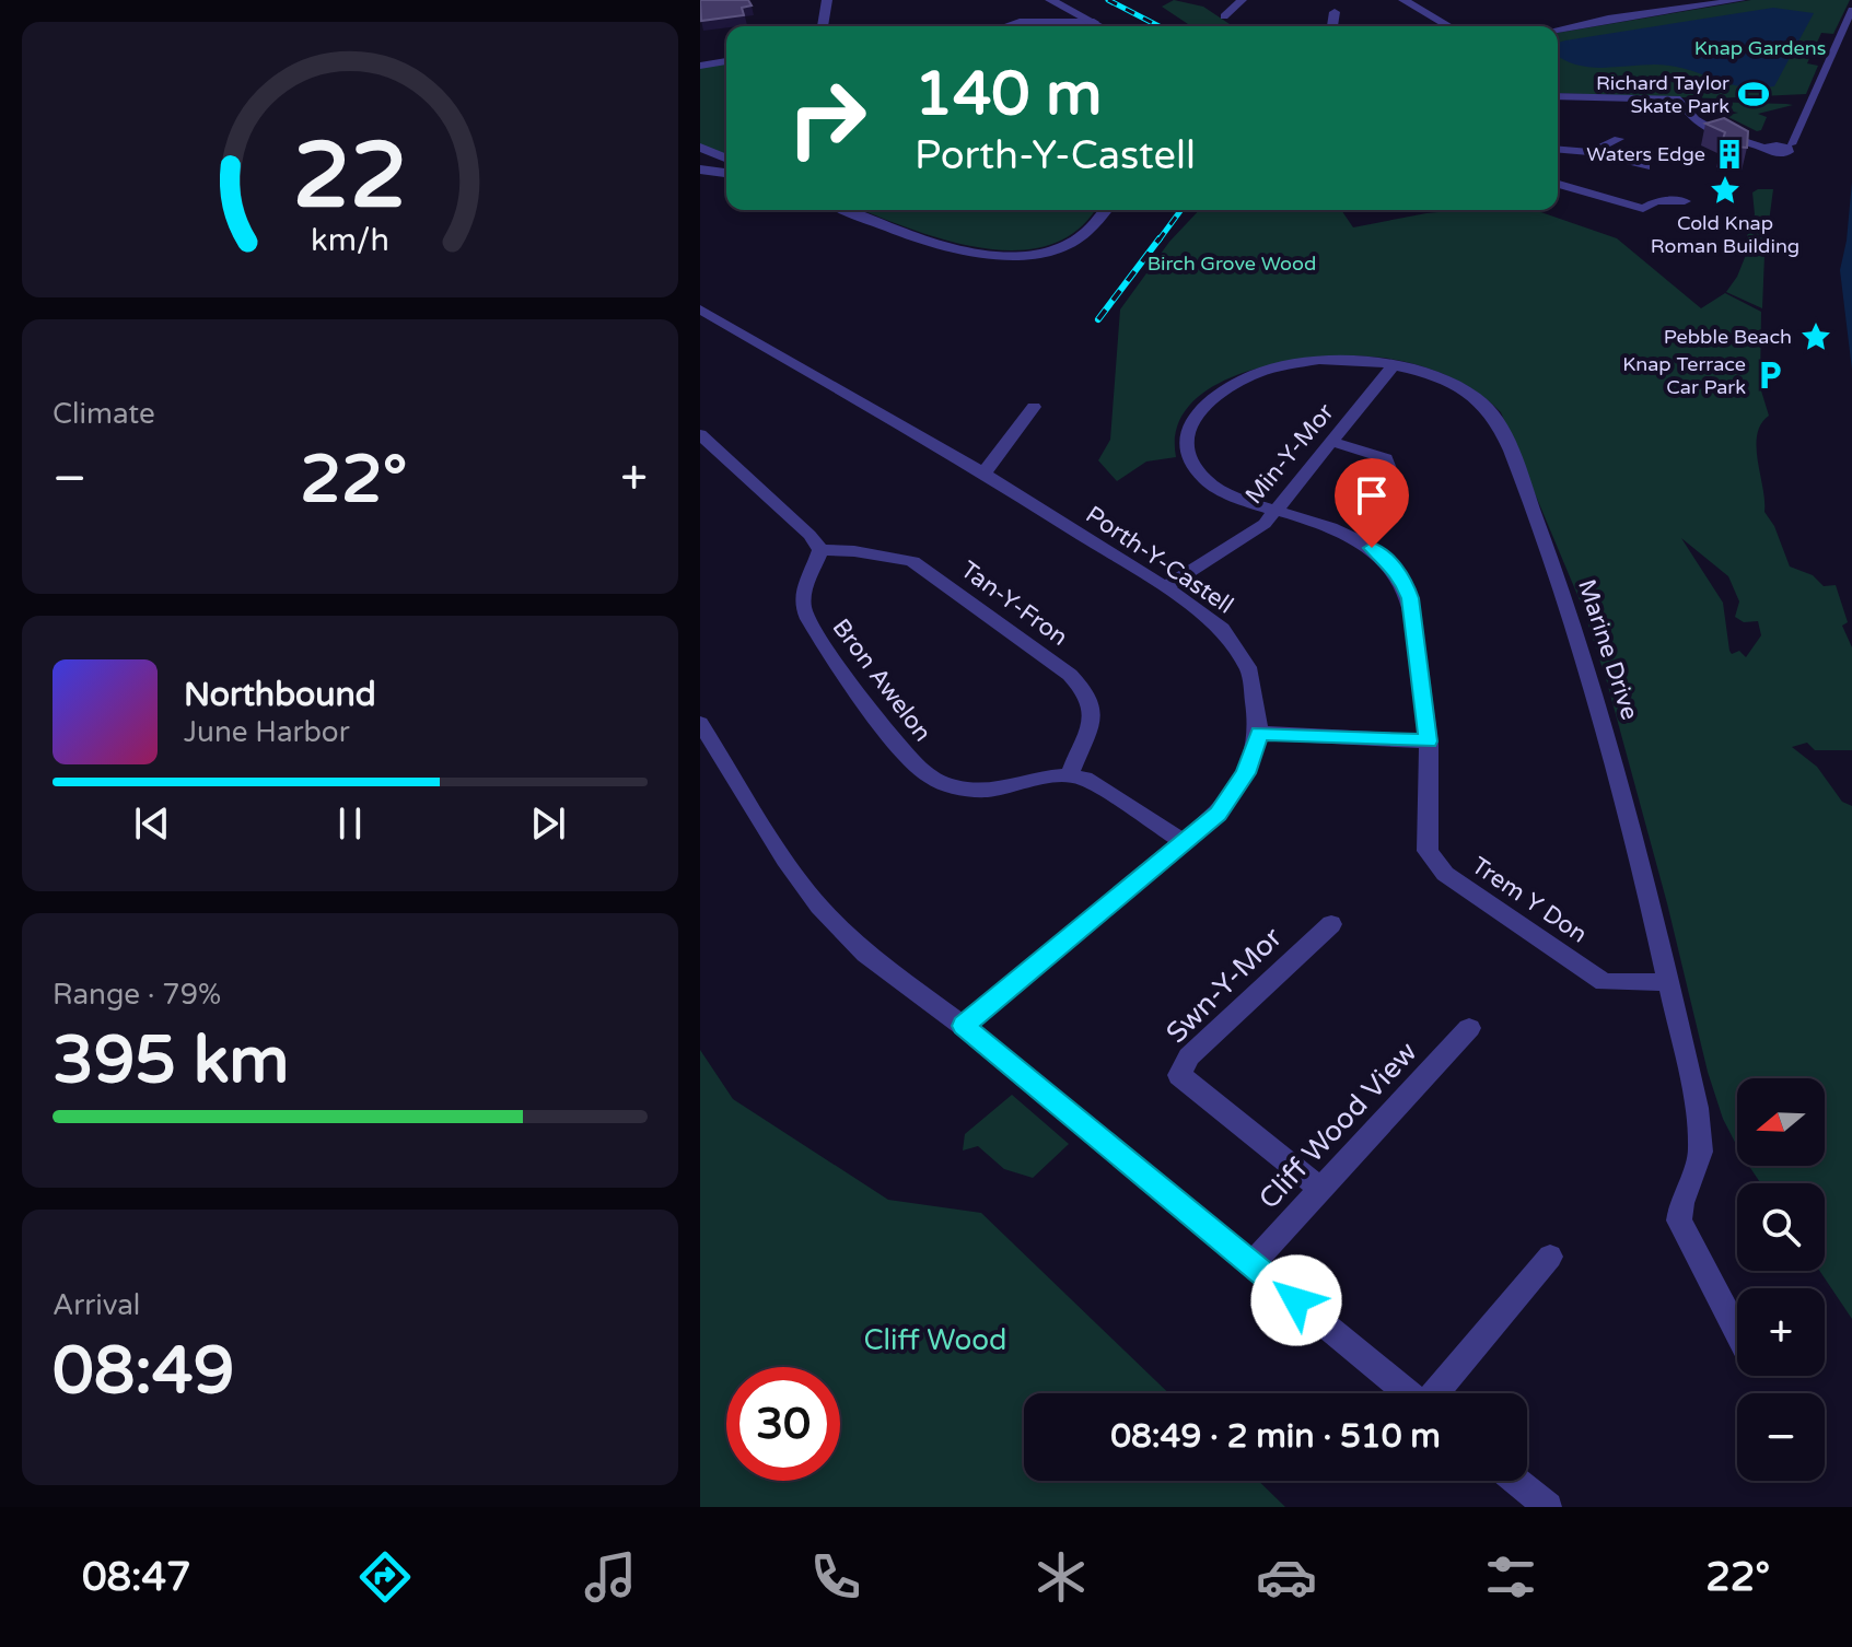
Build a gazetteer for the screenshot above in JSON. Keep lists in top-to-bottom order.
{
  "streets": {
    "street": [
      "Min-Y-Mor",
      "Porth-Y-Castell",
      "Tan-Y-Fron",
      "Marine Drive",
      "Bron Awelon",
      "Trem Y Don",
      "Swn-Y-Mor",
      "Cliff Wood View"
    ]
  },
  "crossings": [
    ["Min-Y-Mor", "Porth-Y-Castell"],
    ["Min-Y-Mor", "Marine Drive"],
    ["Min-Y-Mor", "Trem Y Don"],
    ["Tan-Y-Fron", "Bron Awelon"],
    ["Marine Drive", "Trem Y Don"],
    ["Swn-Y-Mor", "Cliff Wood View"]
  ],
  "parks": ["Knap Gardens", "Birch Grove Wood", "Cliff Wood"],
  "places": {
    "sports": ["Richard Taylor Skate Park"],
    "building": ["Waters Edge"],
    "place": ["Cold Knap Roman Building", "Pebble Beach"],
    "parking": ["Knap Terrace Car Park"]
  },
  "north": "left",
  "page": {
    "turn": ["140 m", "Porth-Y-Castell"],
    "tile": [
      "Climate",
      ["Range · 79%", "395 km"],
      ["Arrival", "08:49"]
    ],
    "heat": ["−", "22°", "+"],
    "song": ["Northbound", "June Harbor"],
    "map_buttons": ["+", "−"],
    "limit": "30",
    "trip": "08:49 · 2 min · 510 m",
    "tabs": ["08:47", "22°"],
    "gauge": ["22", "km/h"]
  }
}
